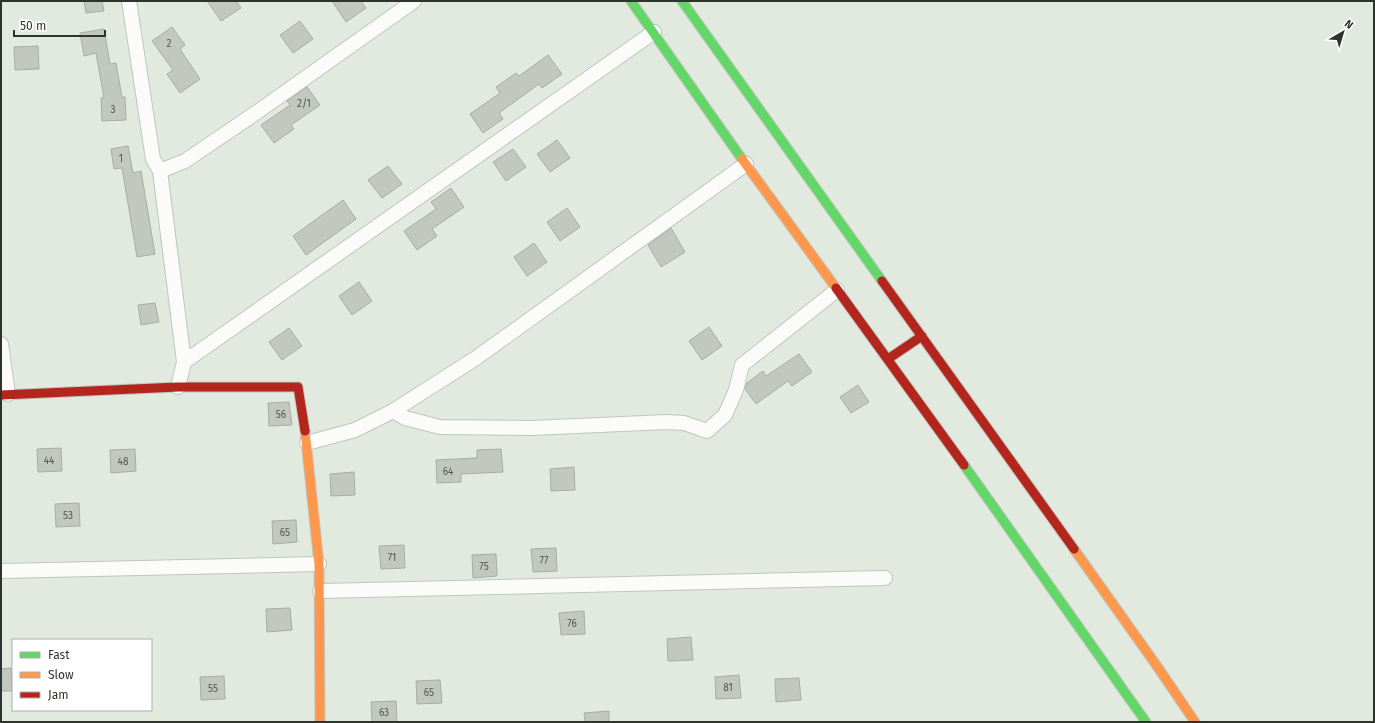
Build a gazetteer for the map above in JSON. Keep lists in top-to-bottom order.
{
  "house_numbers": [
    "2",
    "2/1",
    "3",
    "1",
    "56",
    "44",
    "48",
    "64",
    "53",
    "65",
    "71",
    "77",
    "75",
    "76",
    "81",
    "55",
    "65",
    "63"
  ],
  "legend": ["Fast", "Slow", "Jam"],
  "scale_bar": "50 m",
  "north": "top right"
}
